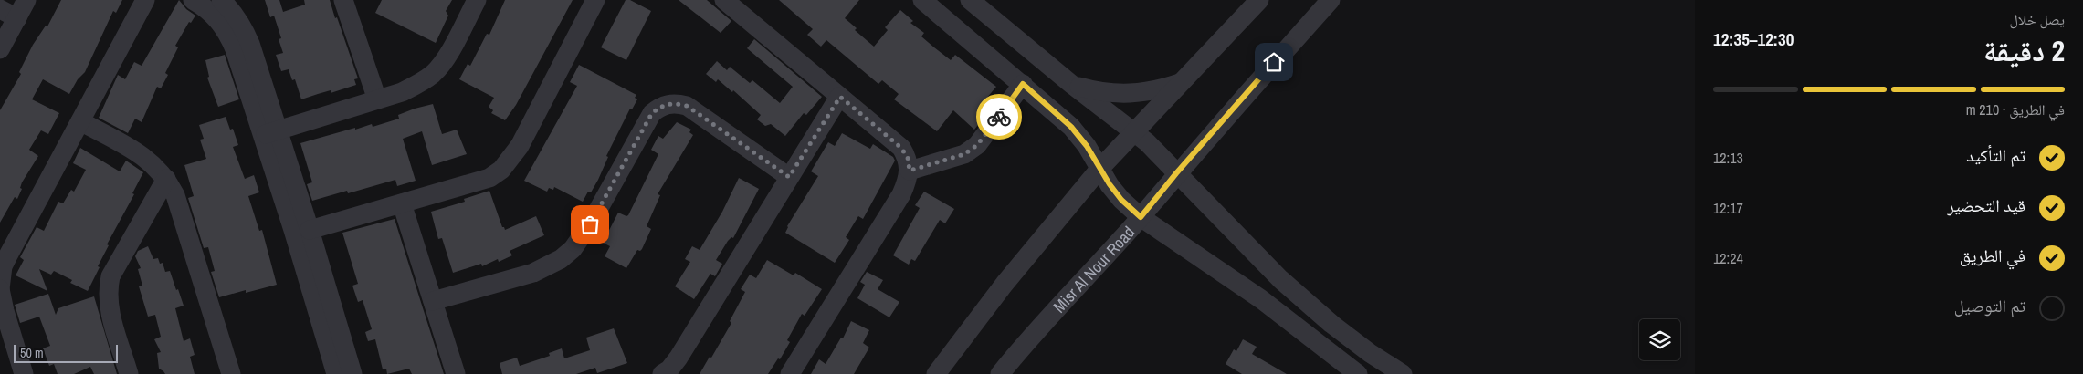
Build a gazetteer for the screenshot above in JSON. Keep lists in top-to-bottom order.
{
  "streets": {
    "street": ["Misr Al Nour Road"]
  },
  "scale_bar": "50 m",
  "page": {
    "heading": ["2 دقيقة", "يصل خلال", "12:30–12:35"],
    "bar": "في الطريق · 210 m",
    "list": [
      ["تم التأكيد", "12:13"],
      ["قيد التحضير", "12:17"],
      ["في الطريق", "12:24"],
      "تم التوصيل"
    ],
    "scale": "50 m"
  }
}
